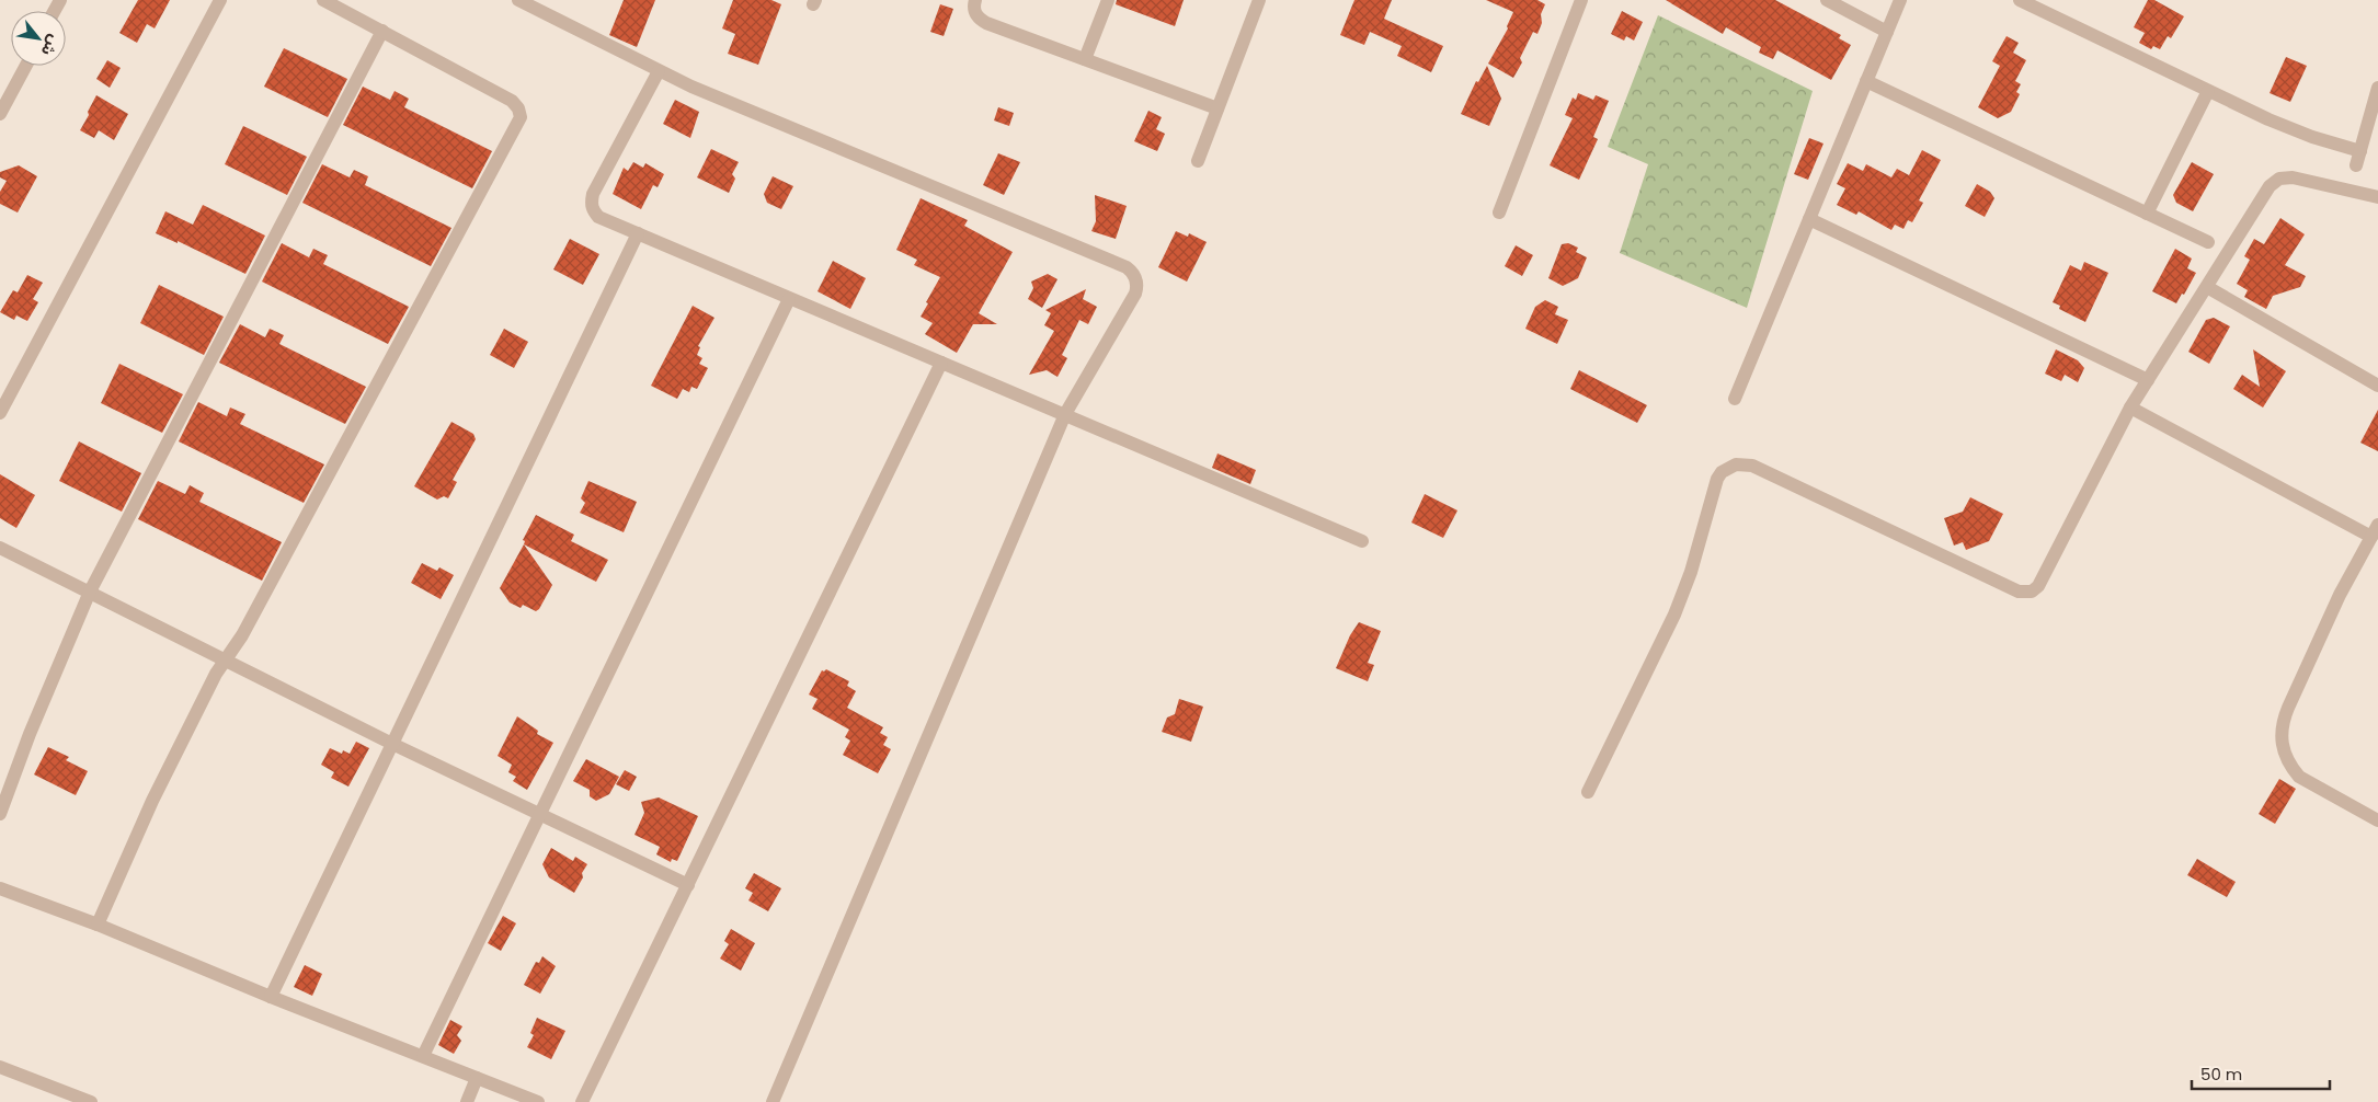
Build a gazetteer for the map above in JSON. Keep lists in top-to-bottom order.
{
  "scale_bar": "50 m",
  "north": "bottom right"
}
